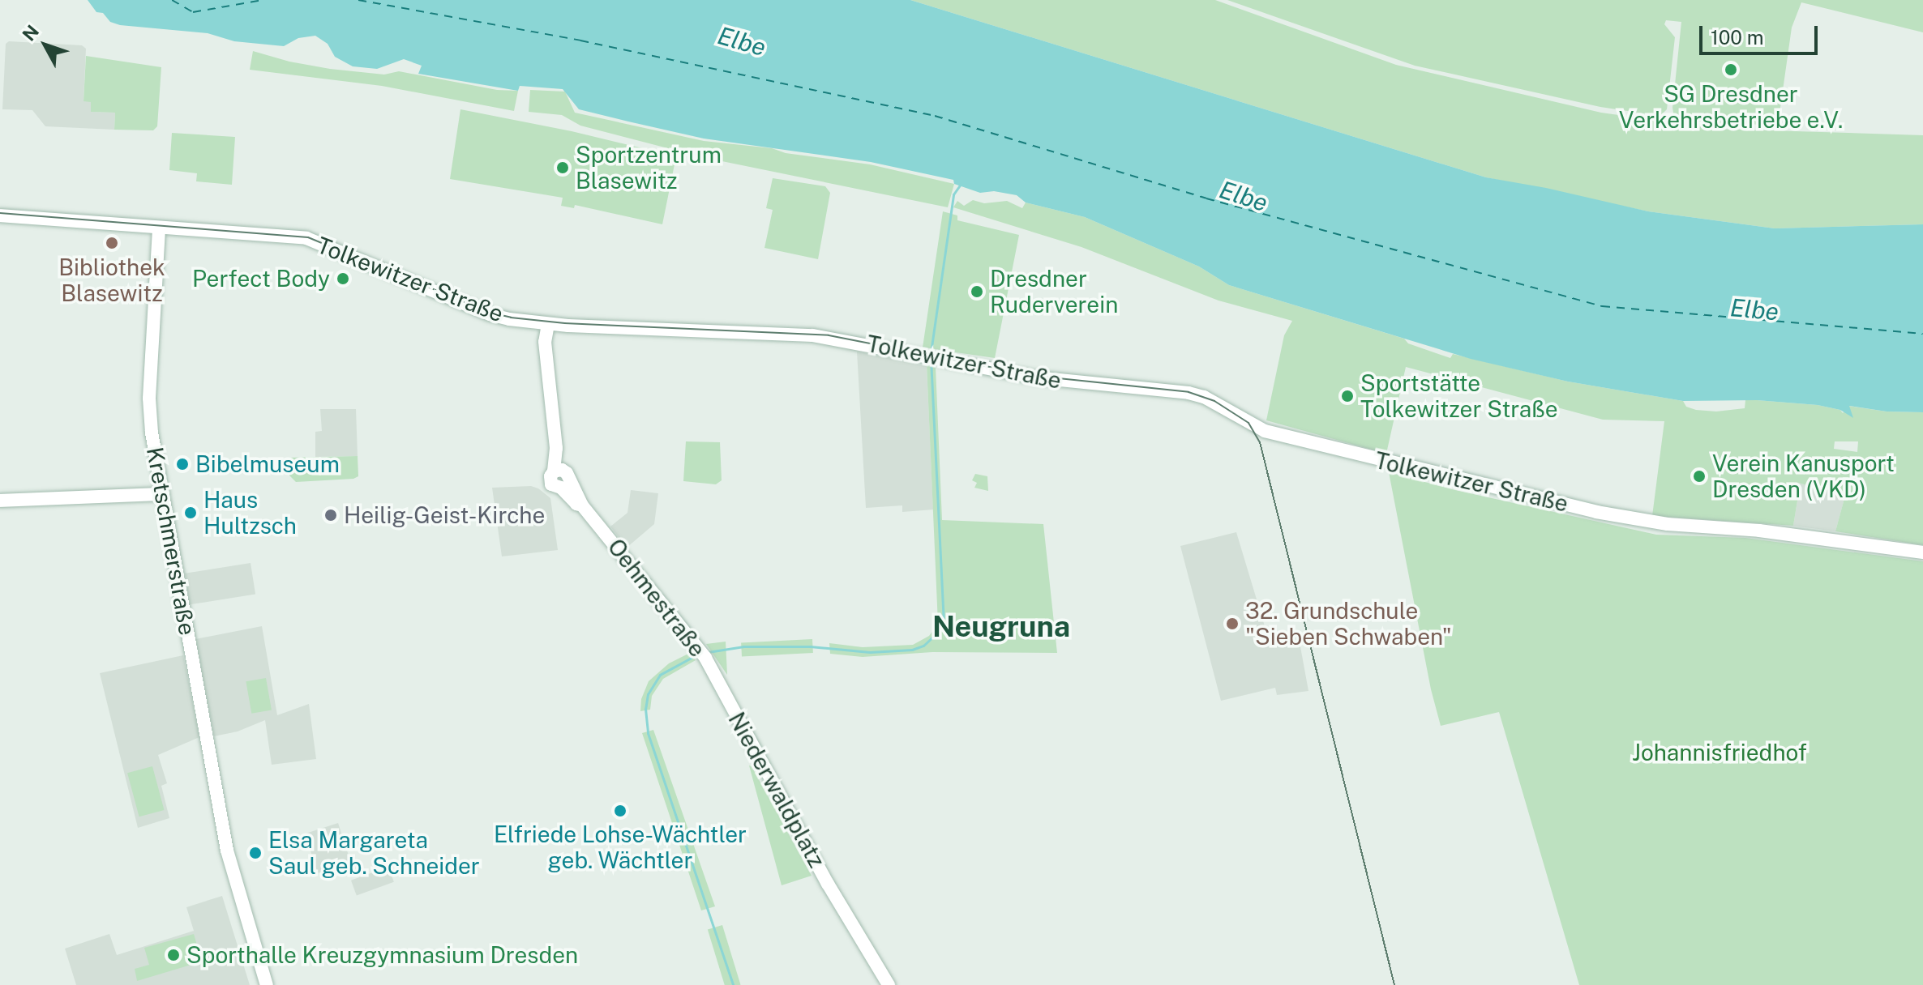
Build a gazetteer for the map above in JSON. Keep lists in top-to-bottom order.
{
  "streets": {
    "main road": [
      "Tolkewitzer Straße",
      "Kretschmerstraße",
      "Oehmestraße",
      "Niederwaldplatz"
    ]
  },
  "crossings": [
    ["Tolkewitzer Straße", "Kretschmerstraße"],
    ["Tolkewitzer Straße", "Oehmestraße"],
    ["Oehmestraße", "Niederwaldplatz"]
  ],
  "districts": ["Neugruna"],
  "water": ["Elbe"],
  "parks": ["Johannisfriedhof"],
  "places": [
    "SG Dresdner Verkehrsbetriebe e.V.",
    "Sportzentrum Blasewitz",
    "Bibliothek Blasewitz",
    "Perfect Body",
    "Dresdner Ruderverein",
    "Sportstätte Tolkewitzer Straße",
    "Bibelmuseum",
    "Verein Kanusport Dresden (VKD)",
    "Haus Hultzsch",
    "Heilig-Geist-Kirche",
    "32. Grundschule \"Sieben Schwaben\"",
    "Elfriede Lohse-Wächtler geb. Wächtler",
    "Elsa Margareta Saul geb. Schneider",
    "Sporthalle Kreuzgymnasium Dresden"
  ],
  "scale_bar": "100 m",
  "north": "top left"
}
